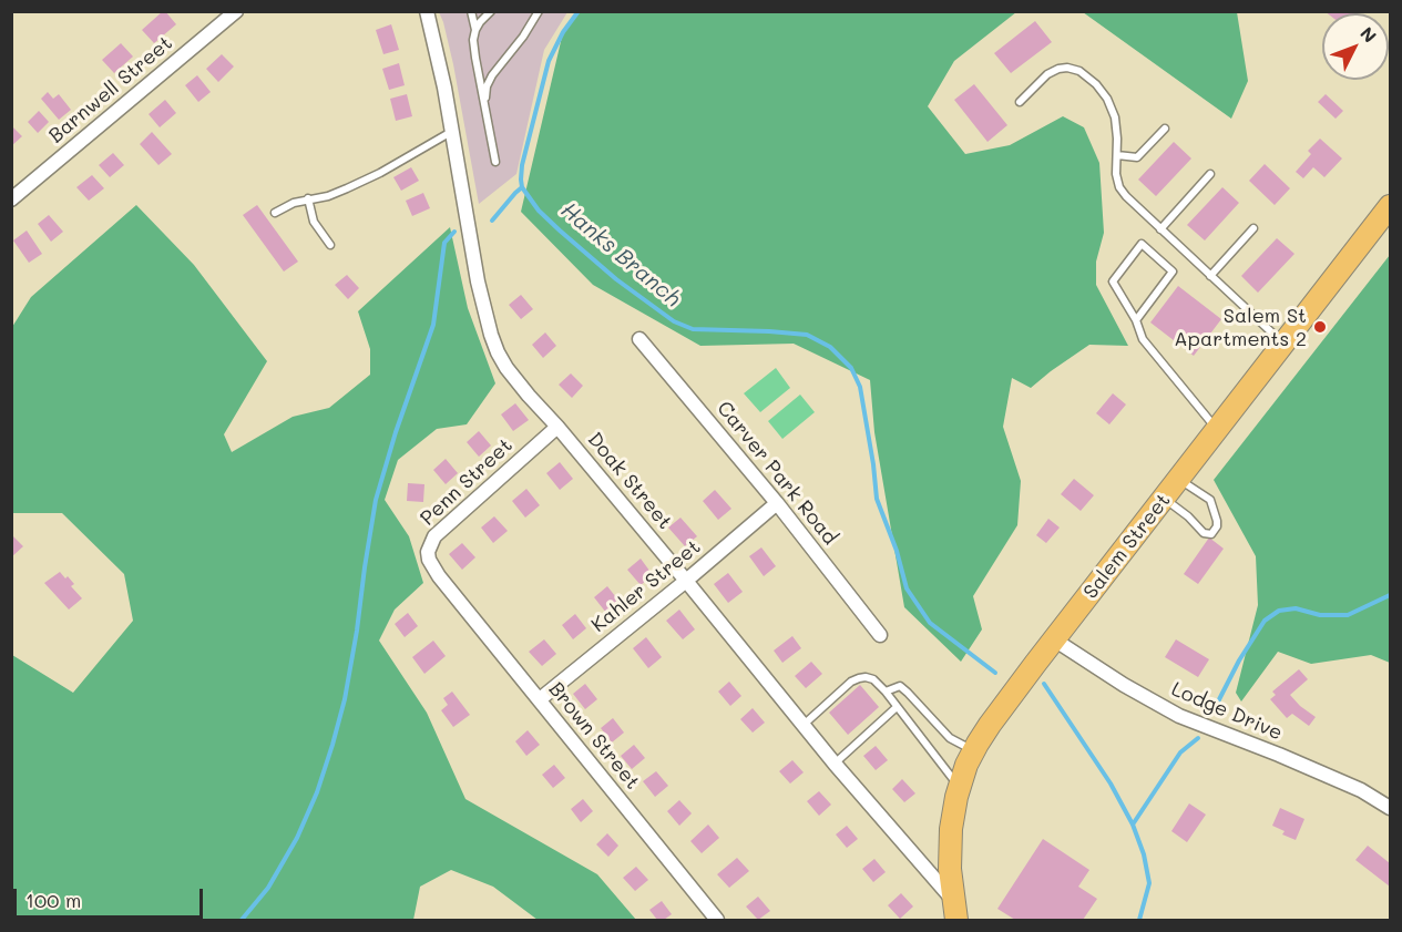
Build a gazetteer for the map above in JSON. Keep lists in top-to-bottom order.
{
  "streets": {
    "main road": ["Salem Street"],
    "street": [
      "Barnwell Street",
      "Carver Park Road",
      "Doak Street",
      "Penn Street",
      "Kahler Street",
      "Lodge Drive",
      "Brown Street"
    ]
  },
  "crossings": [
    ["Carver Park Road", "Kahler Street"],
    ["Doak Street", "Penn Street"],
    ["Doak Street", "Salem Street"],
    ["Doak Street", "Kahler Street"],
    ["Penn Street", "Brown Street"],
    ["Salem Street", "Lodge Drive"],
    ["Kahler Street", "Brown Street"]
  ],
  "water": ["Hanks Branch"],
  "places": ["Salem St Apartments 2"],
  "scale_bar": "100 m",
  "north": "top right"
}
